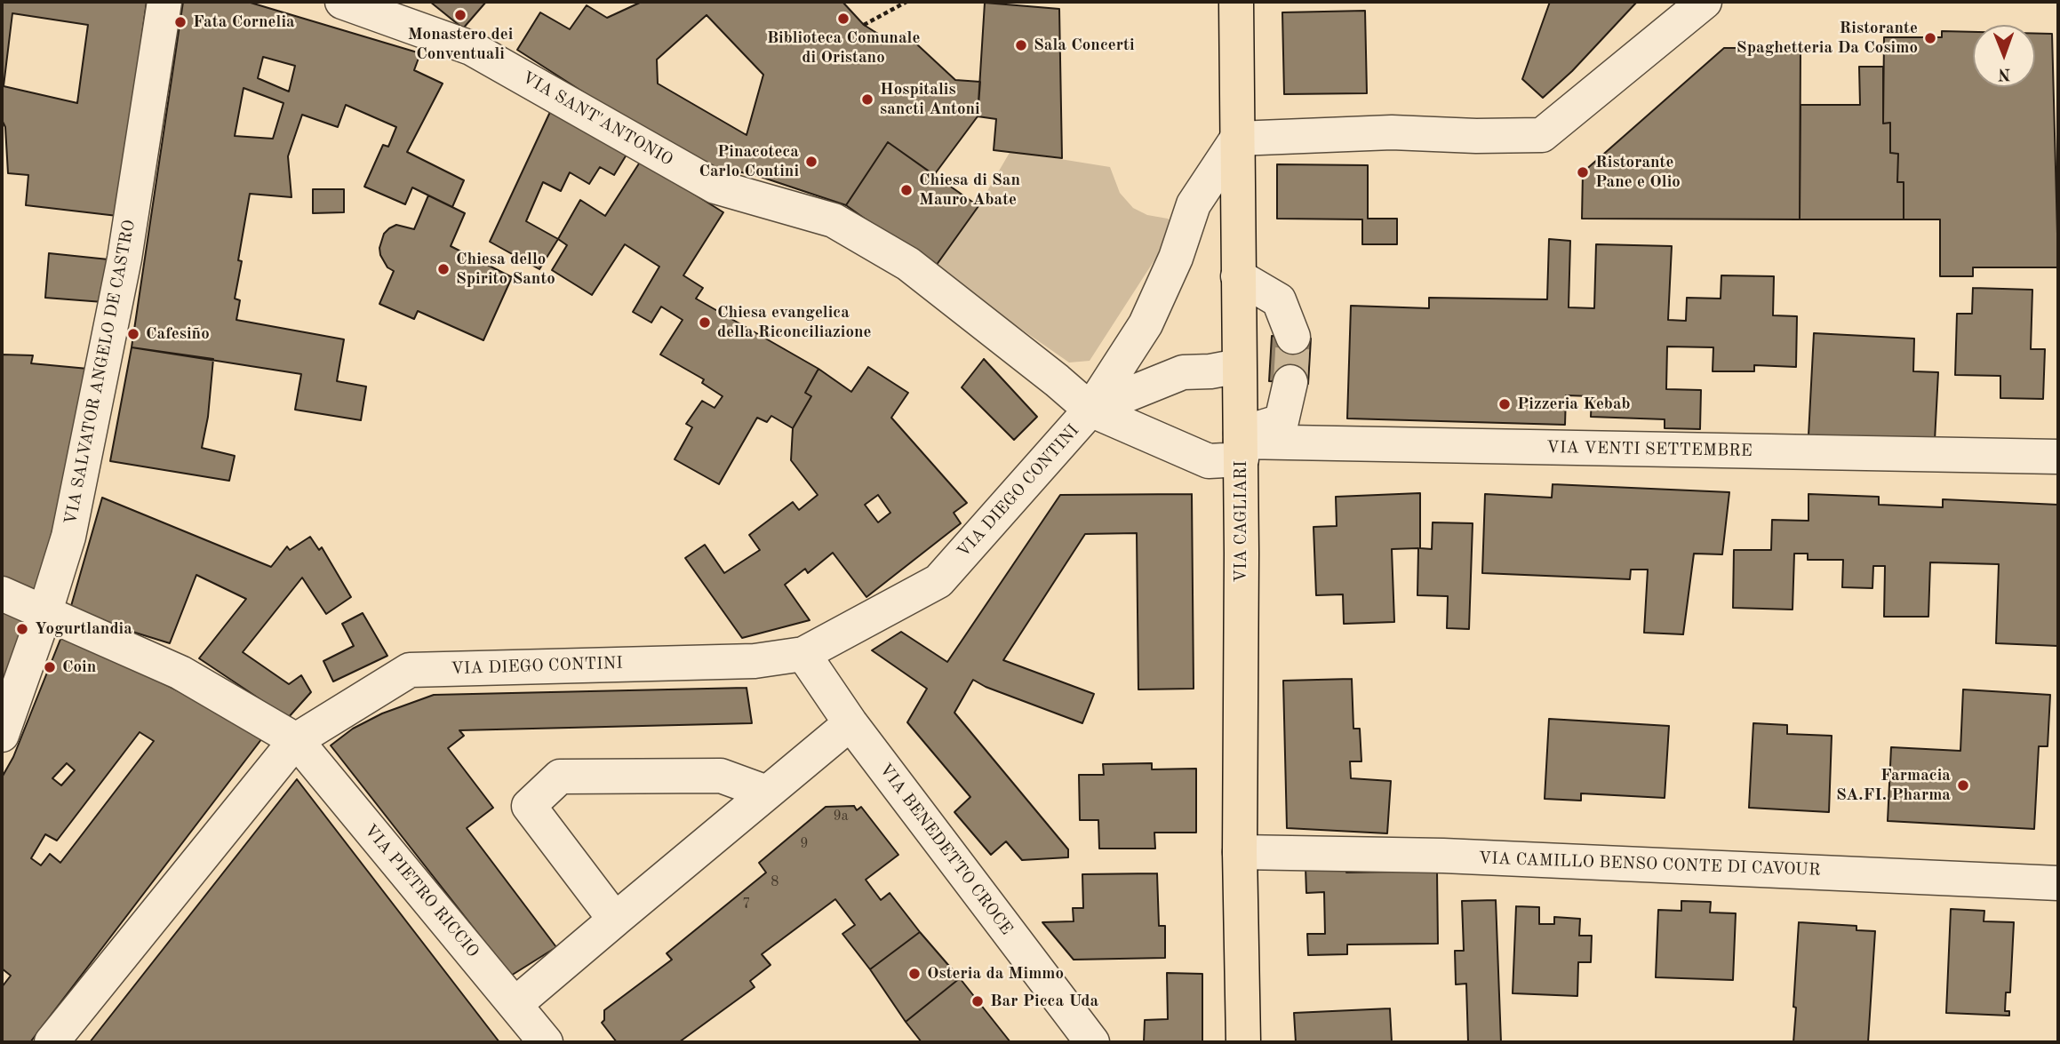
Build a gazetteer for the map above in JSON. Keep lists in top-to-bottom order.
{
  "streets": {
    "main road": ["VIA CAGLIARI"],
    "street": [
      "VIA SANT'ANTONIO",
      "VIA SALVATOR ANGELO DE CASTRO",
      "VIA VENTI SETTEMBRE",
      "VIA DIEGO CONTINI",
      "VIA BENEDETTO CROCE",
      "VIA CAMILLO BENSO CONTE DI CAVOUR",
      "VIA PIETRO RICCIO"
    ]
  },
  "crossings": [
    ["VIA SANT'ANTONIO", "VIA VENTI SETTEMBRE"],
    ["VIA SANT'ANTONIO", "VIA DIEGO CONTINI"],
    ["VIA SANT'ANTONIO", "VIA CAGLIARI"],
    ["VIA VENTI SETTEMBRE", "VIA CAGLIARI"],
    ["VIA DIEGO CONTINI", "VIA CAGLIARI"],
    ["VIA DIEGO CONTINI", "VIA BENEDETTO CROCE"],
    ["VIA DIEGO CONTINI", "VIA PIETRO RICCIO"],
    ["VIA CAGLIARI", "VIA CAMILLO BENSO CONTE DI CAVOUR"]
  ],
  "places": [
    "Monastero dei Conventuali",
    "Biblioteca Comunale di Oristano",
    "Fata Cornelia",
    "Ristorante Spaghetteria Da Cosimo",
    "Sala Concerti",
    "Hospitalis sancti Antoni",
    "Pinacoteca Carlo Contini",
    "Ristorante Pane e Olio",
    "Chiesa di San Mauro Abate",
    "Chiesa dello Spirito Santo",
    "Chiesa evangelica della Riconciliazione",
    "Cafesiño",
    "Pizzeria Kebab",
    "Yogurtlandia",
    "Coin",
    "Farmacia SA.FI. Pharma",
    "Osteria da Mimmo",
    "Bar Picca Uda"
  ],
  "house_numbers": [
    "9a",
    "9",
    "8",
    "7"
  ],
  "north": "bottom"
}
